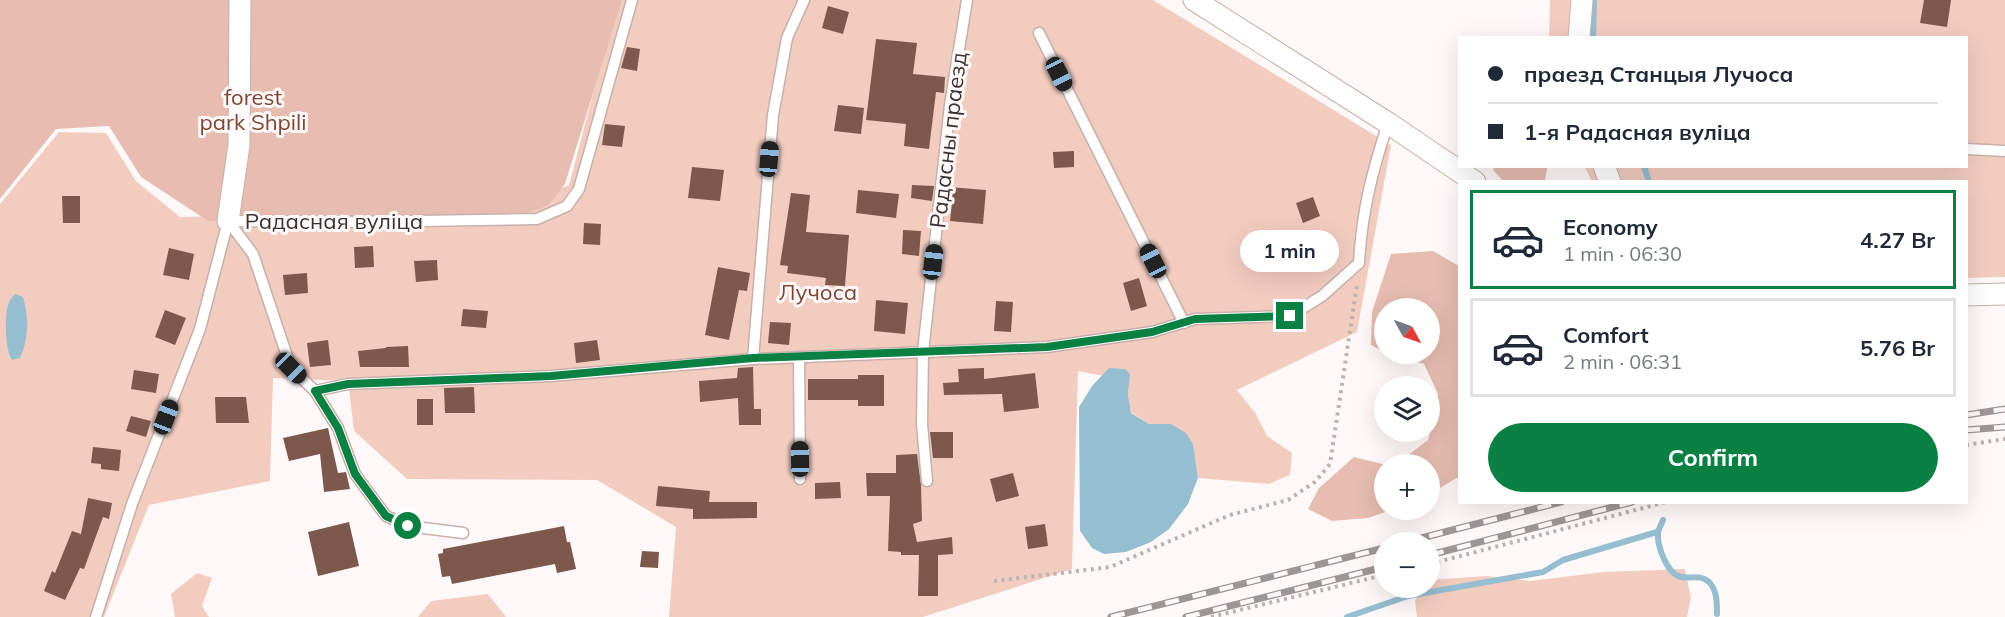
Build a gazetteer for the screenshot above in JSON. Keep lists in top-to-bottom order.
{
  "streets": {
    "lane": ["Радасны праезд", "Радасная вуліца"]
  },
  "parks": ["forest park Shpili", "Лучоса"],
  "north": "bottom right",
  "page": {
    "banner": ["праезд Станцыя Лучоса", "1-я Радасная вуліца"],
    "list": [
      {
        "name": "Economy",
        "note": "1 min · 06:30",
        "value": "4.27 Br"
      },
      {
        "name": "Comfort",
        "note": "2 min · 06:31",
        "value": "5.76 Br"
      }
    ],
    "bubble": "1 min",
    "map_buttons": ["+", "−"],
    "buttons": "Confirm"
  }
}
